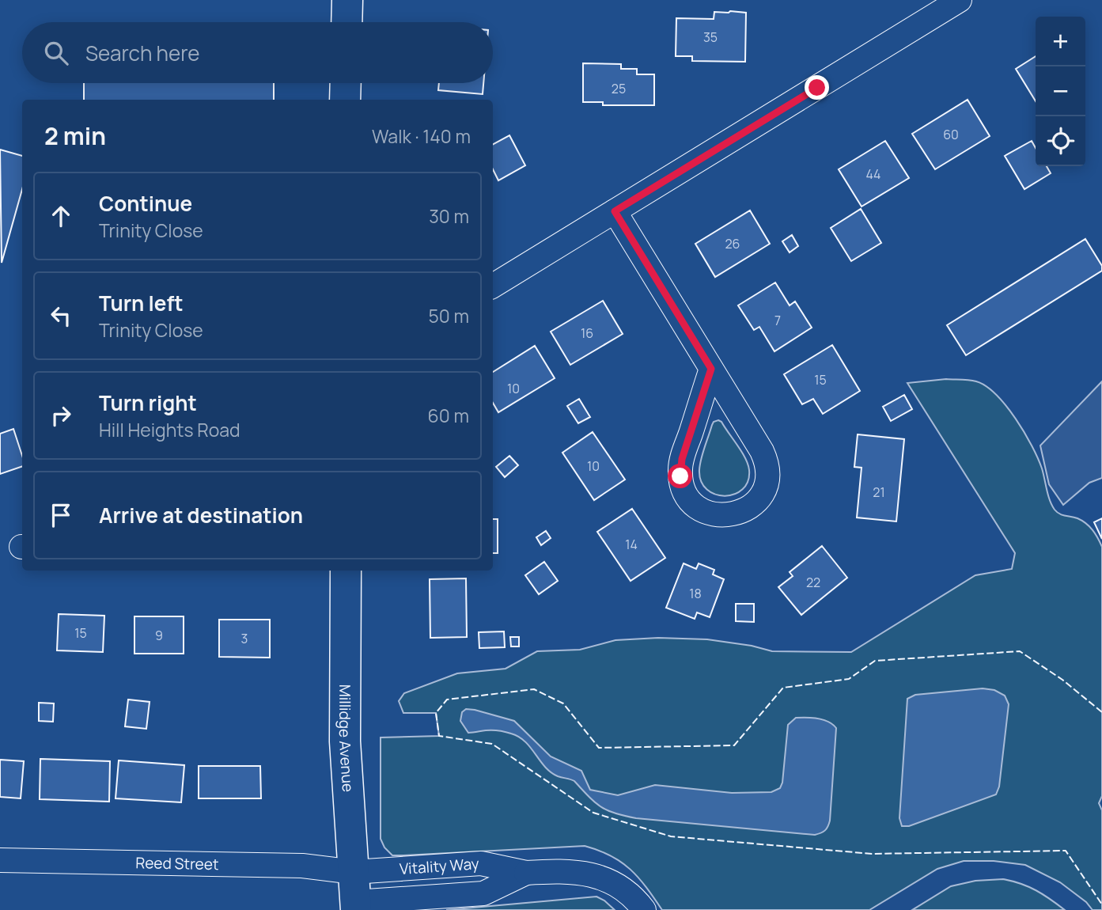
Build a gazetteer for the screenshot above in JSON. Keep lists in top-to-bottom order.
{
  "streets": {
    "street": ["Millidge Avenue", "Reed Street", "Vitality Way"]
  },
  "crossings": [
    ["Millidge Avenue", "Reed Street"],
    ["Millidge Avenue", "Vitality Way"],
    ["Reed Street", "Vitality Way"]
  ],
  "house_numbers": [
    "35",
    "25",
    "60",
    "44",
    "26",
    "7",
    "16",
    "15",
    "10",
    "10",
    "21",
    "14",
    "22",
    "18",
    "15",
    "9",
    "3"
  ],
  "page": {
    "map_buttons": ["+", "−"],
    "search": "Search here",
    "heading": ["2 min", "Walk · 140 m"],
    "list": [
      ["Continue", "Trinity Close", "30 m"],
      ["Turn left", "Trinity Close", "50 m"],
      ["Turn right", "Hill Heights Road", "60 m"],
      "Arrive at destination"
    ]
  }
}
